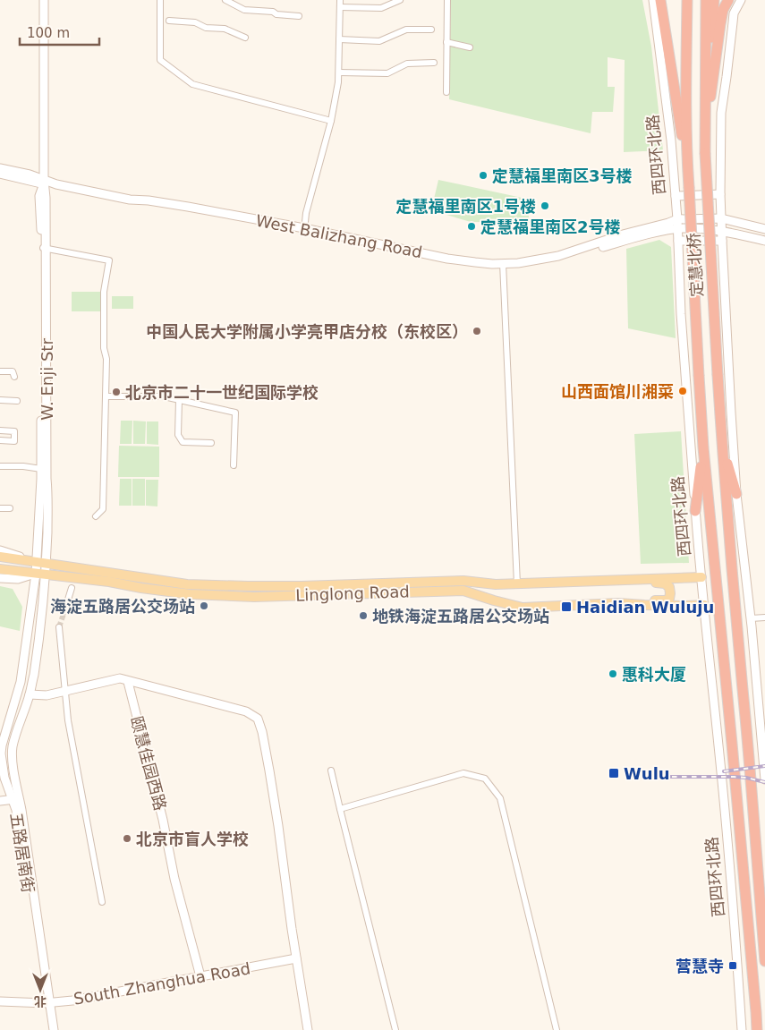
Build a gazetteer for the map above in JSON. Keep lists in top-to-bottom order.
{
  "streets": {
    "highway": ["西四环北路", "定慧北桥"],
    "main road": ["Linglong Road"],
    "street": [
      "West Balizhang Road",
      "W. Enji Str",
      "颐慧佳园西路",
      "五路居南街",
      "South Zhanghua Road"
    ]
  },
  "crossings": [
    ["西四环北路", "West Balizhang Road"],
    ["西四环北路", "定慧北桥"],
    ["西四环北路", "Linglong Road"],
    ["West Balizhang Road", "W. Enji Str"],
    ["W. Enji Str", "Linglong Road"],
    ["W. Enji Str", "五路居南街"],
    ["Linglong Road", "五路居南街"],
    ["五路居南街", "South Zhanghua Road"]
  ],
  "places": {
    "other": [
      "定慧福里南区3号楼",
      "定慧福里南区1号楼",
      "定慧福里南区2号楼",
      "中国人民大学附属小学亮甲店分校（东校区）",
      "山西面馆川湘菜",
      "北京市二十一世纪国际学校",
      "海淀五路居公交场站",
      "地铁海淀五路居公交场站",
      "惠科大厦",
      "北京市盲人学校"
    ],
    "transit": ["Haidian Wuluju", "Wulu", "营慧寺"]
  },
  "scale_bar": "100 m",
  "north": "bottom"
}
